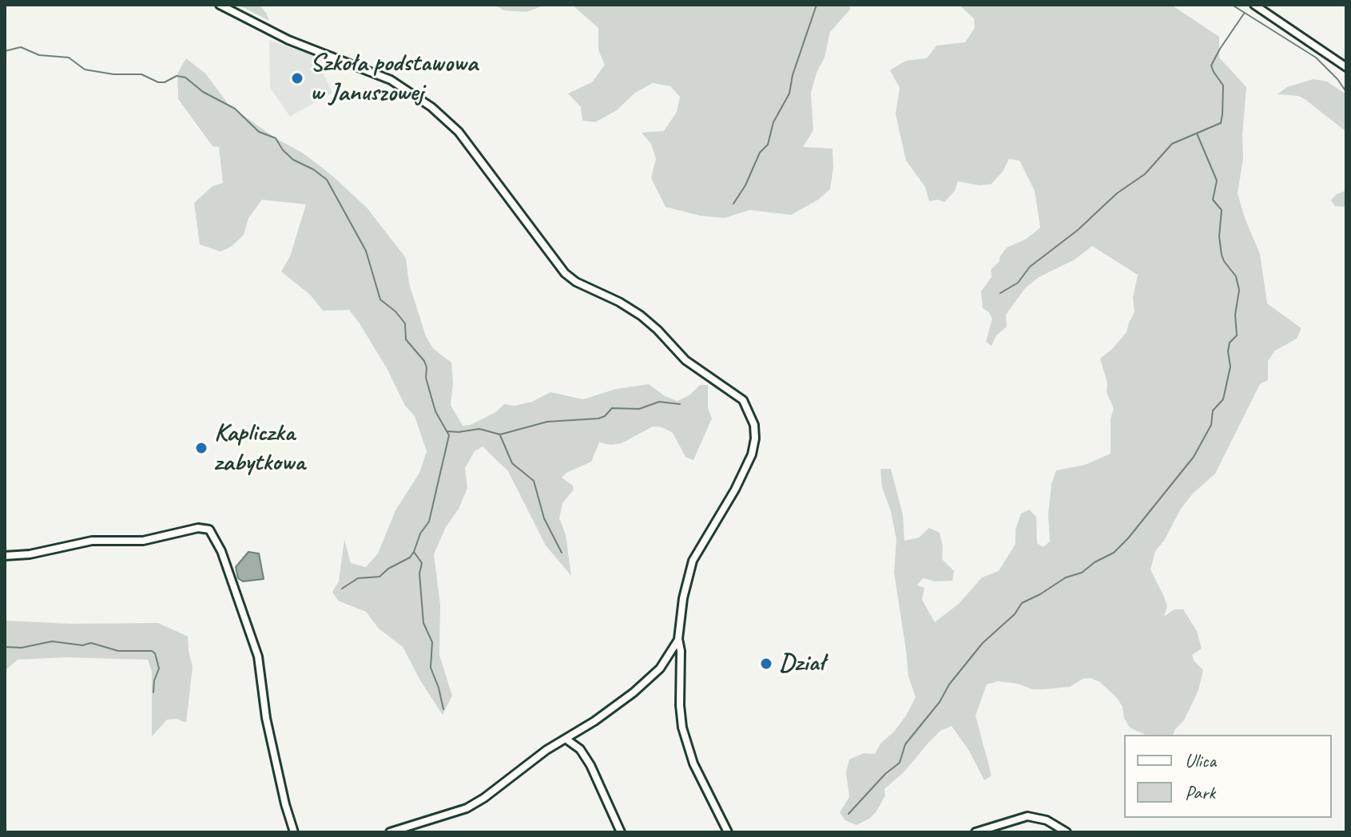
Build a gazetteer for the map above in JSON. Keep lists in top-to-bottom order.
{
  "places": ["Szkoła podstawowa w Januszowej", "Kapliczka zabytkowa", "Dział"],
  "legend": ["Ulica", "Park"]
}
